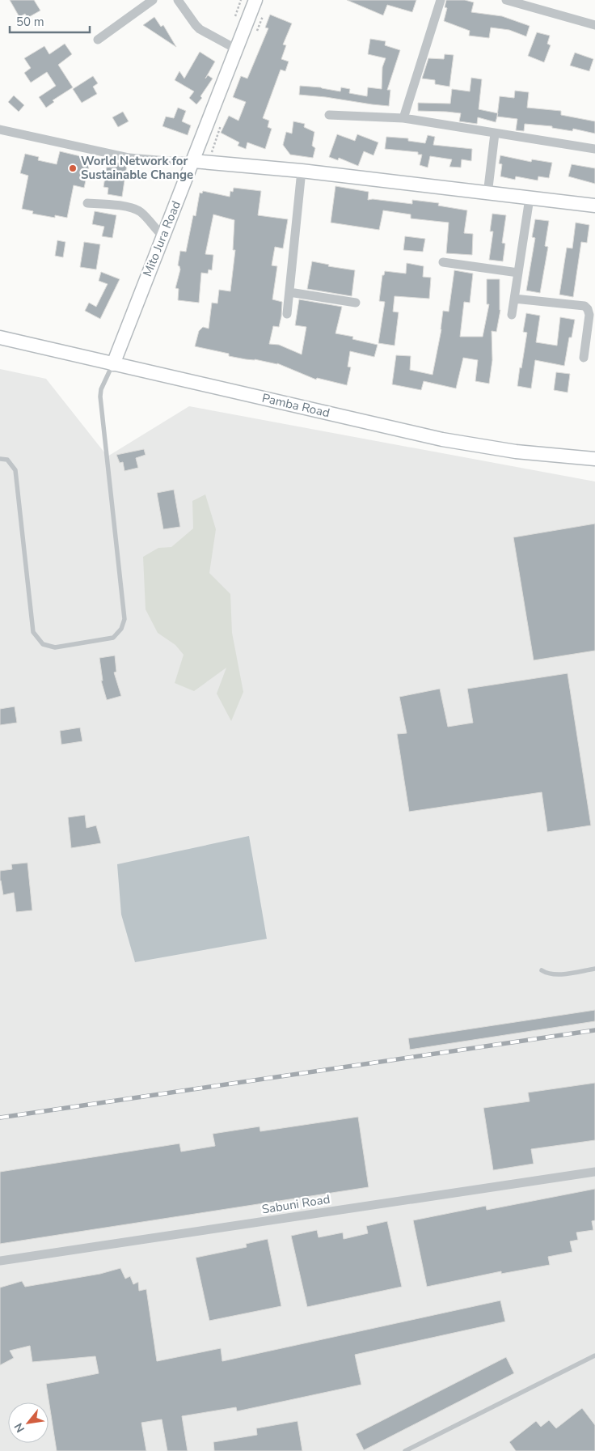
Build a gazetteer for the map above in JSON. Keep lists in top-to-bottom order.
{
  "streets": {
    "main road": ["Mito Jura Road", "Pamba Road"],
    "street": ["Sabuni Road"]
  },
  "crossings": [
    ["Mito Jura Road", "Pamba Road"]
  ],
  "places": ["World Network for Sustainable Change"],
  "scale_bar": "50 m",
  "north": "bottom left"
}
